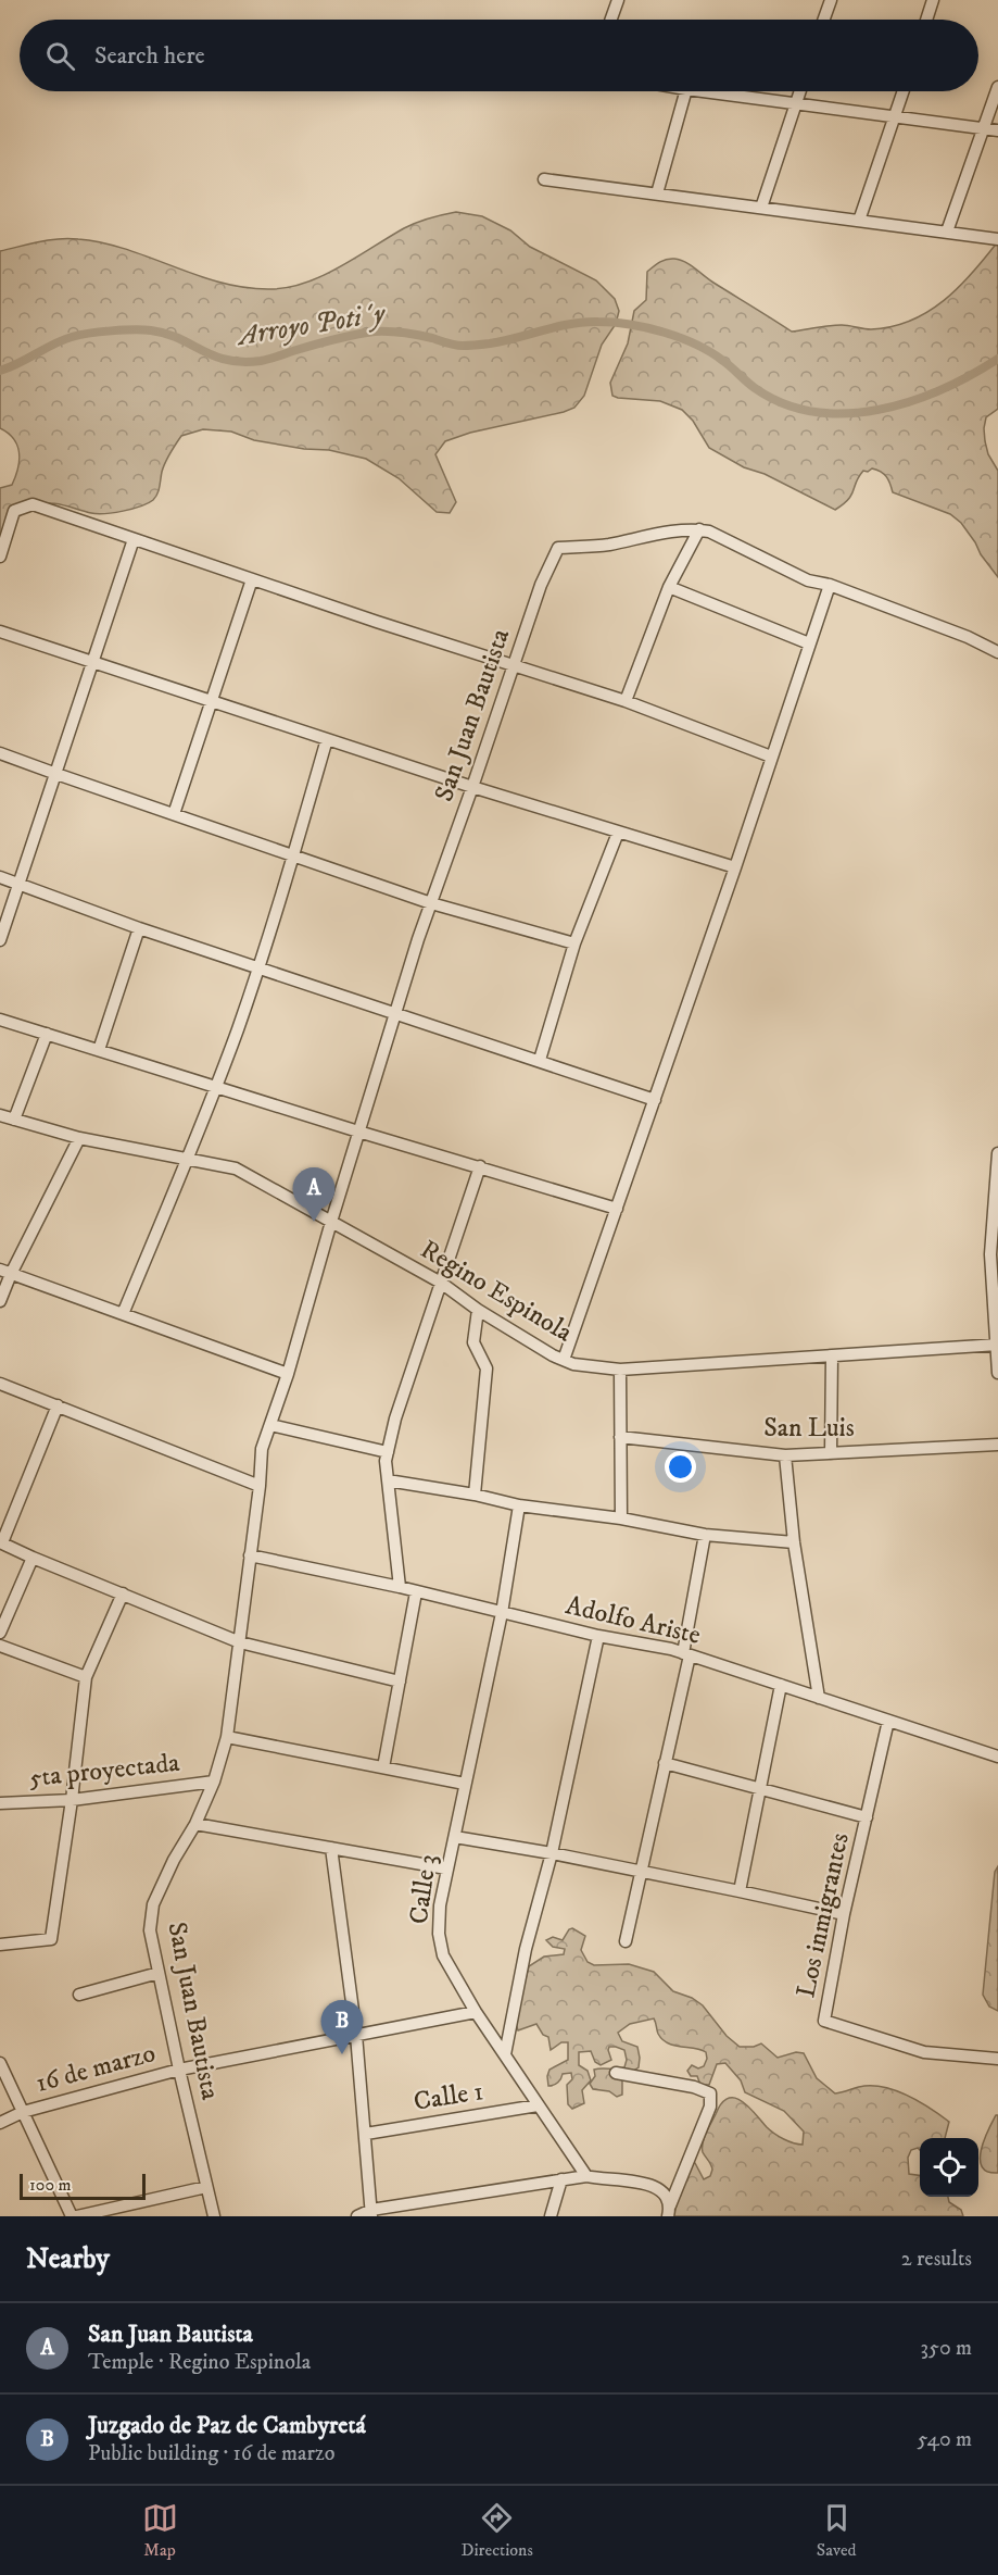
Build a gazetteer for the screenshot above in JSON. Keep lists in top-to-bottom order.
{
  "streets": {
    "street": [
      "San Juan Bautista",
      "Regino Espinola",
      "San Luis",
      "Adolfo Ariste",
      "5ta proyectada",
      "Calle 3",
      "Los inmigrantes",
      "16 de marzo",
      "Calle 1"
    ]
  },
  "crossings": [
    ["San Juan Bautista", "Regino Espinola"],
    ["San Juan Bautista", "Adolfo Ariste"],
    ["San Juan Bautista", "5ta proyectada"],
    ["San Juan Bautista", "16 de marzo"],
    ["Adolfo Ariste", "Calle 3"],
    ["Adolfo Ariste", "Los inmigrantes"],
    ["Calle 3", "16 de marzo"],
    ["Calle 3", "Calle 1"]
  ],
  "water": ["Arroyo Poti´y"],
  "scale_bar": "100 m",
  "page": {
    "search": "Search here",
    "pins": ["A", "B"],
    "scale": "100 m",
    "heading": ["Nearby", "2 results"],
    "list": [
      {
        "mark": "A",
        "name": "San Juan Bautista",
        "note": "Temple · Regino Espinola",
        "value": "350 m"
      },
      {
        "mark": "B",
        "name": "Juzgado de Paz de Cambyretá",
        "note": "Public building · 16 de marzo",
        "value": "540 m"
      }
    ],
    "nav": ["Map", "Directions", "Saved"]
  }
}
